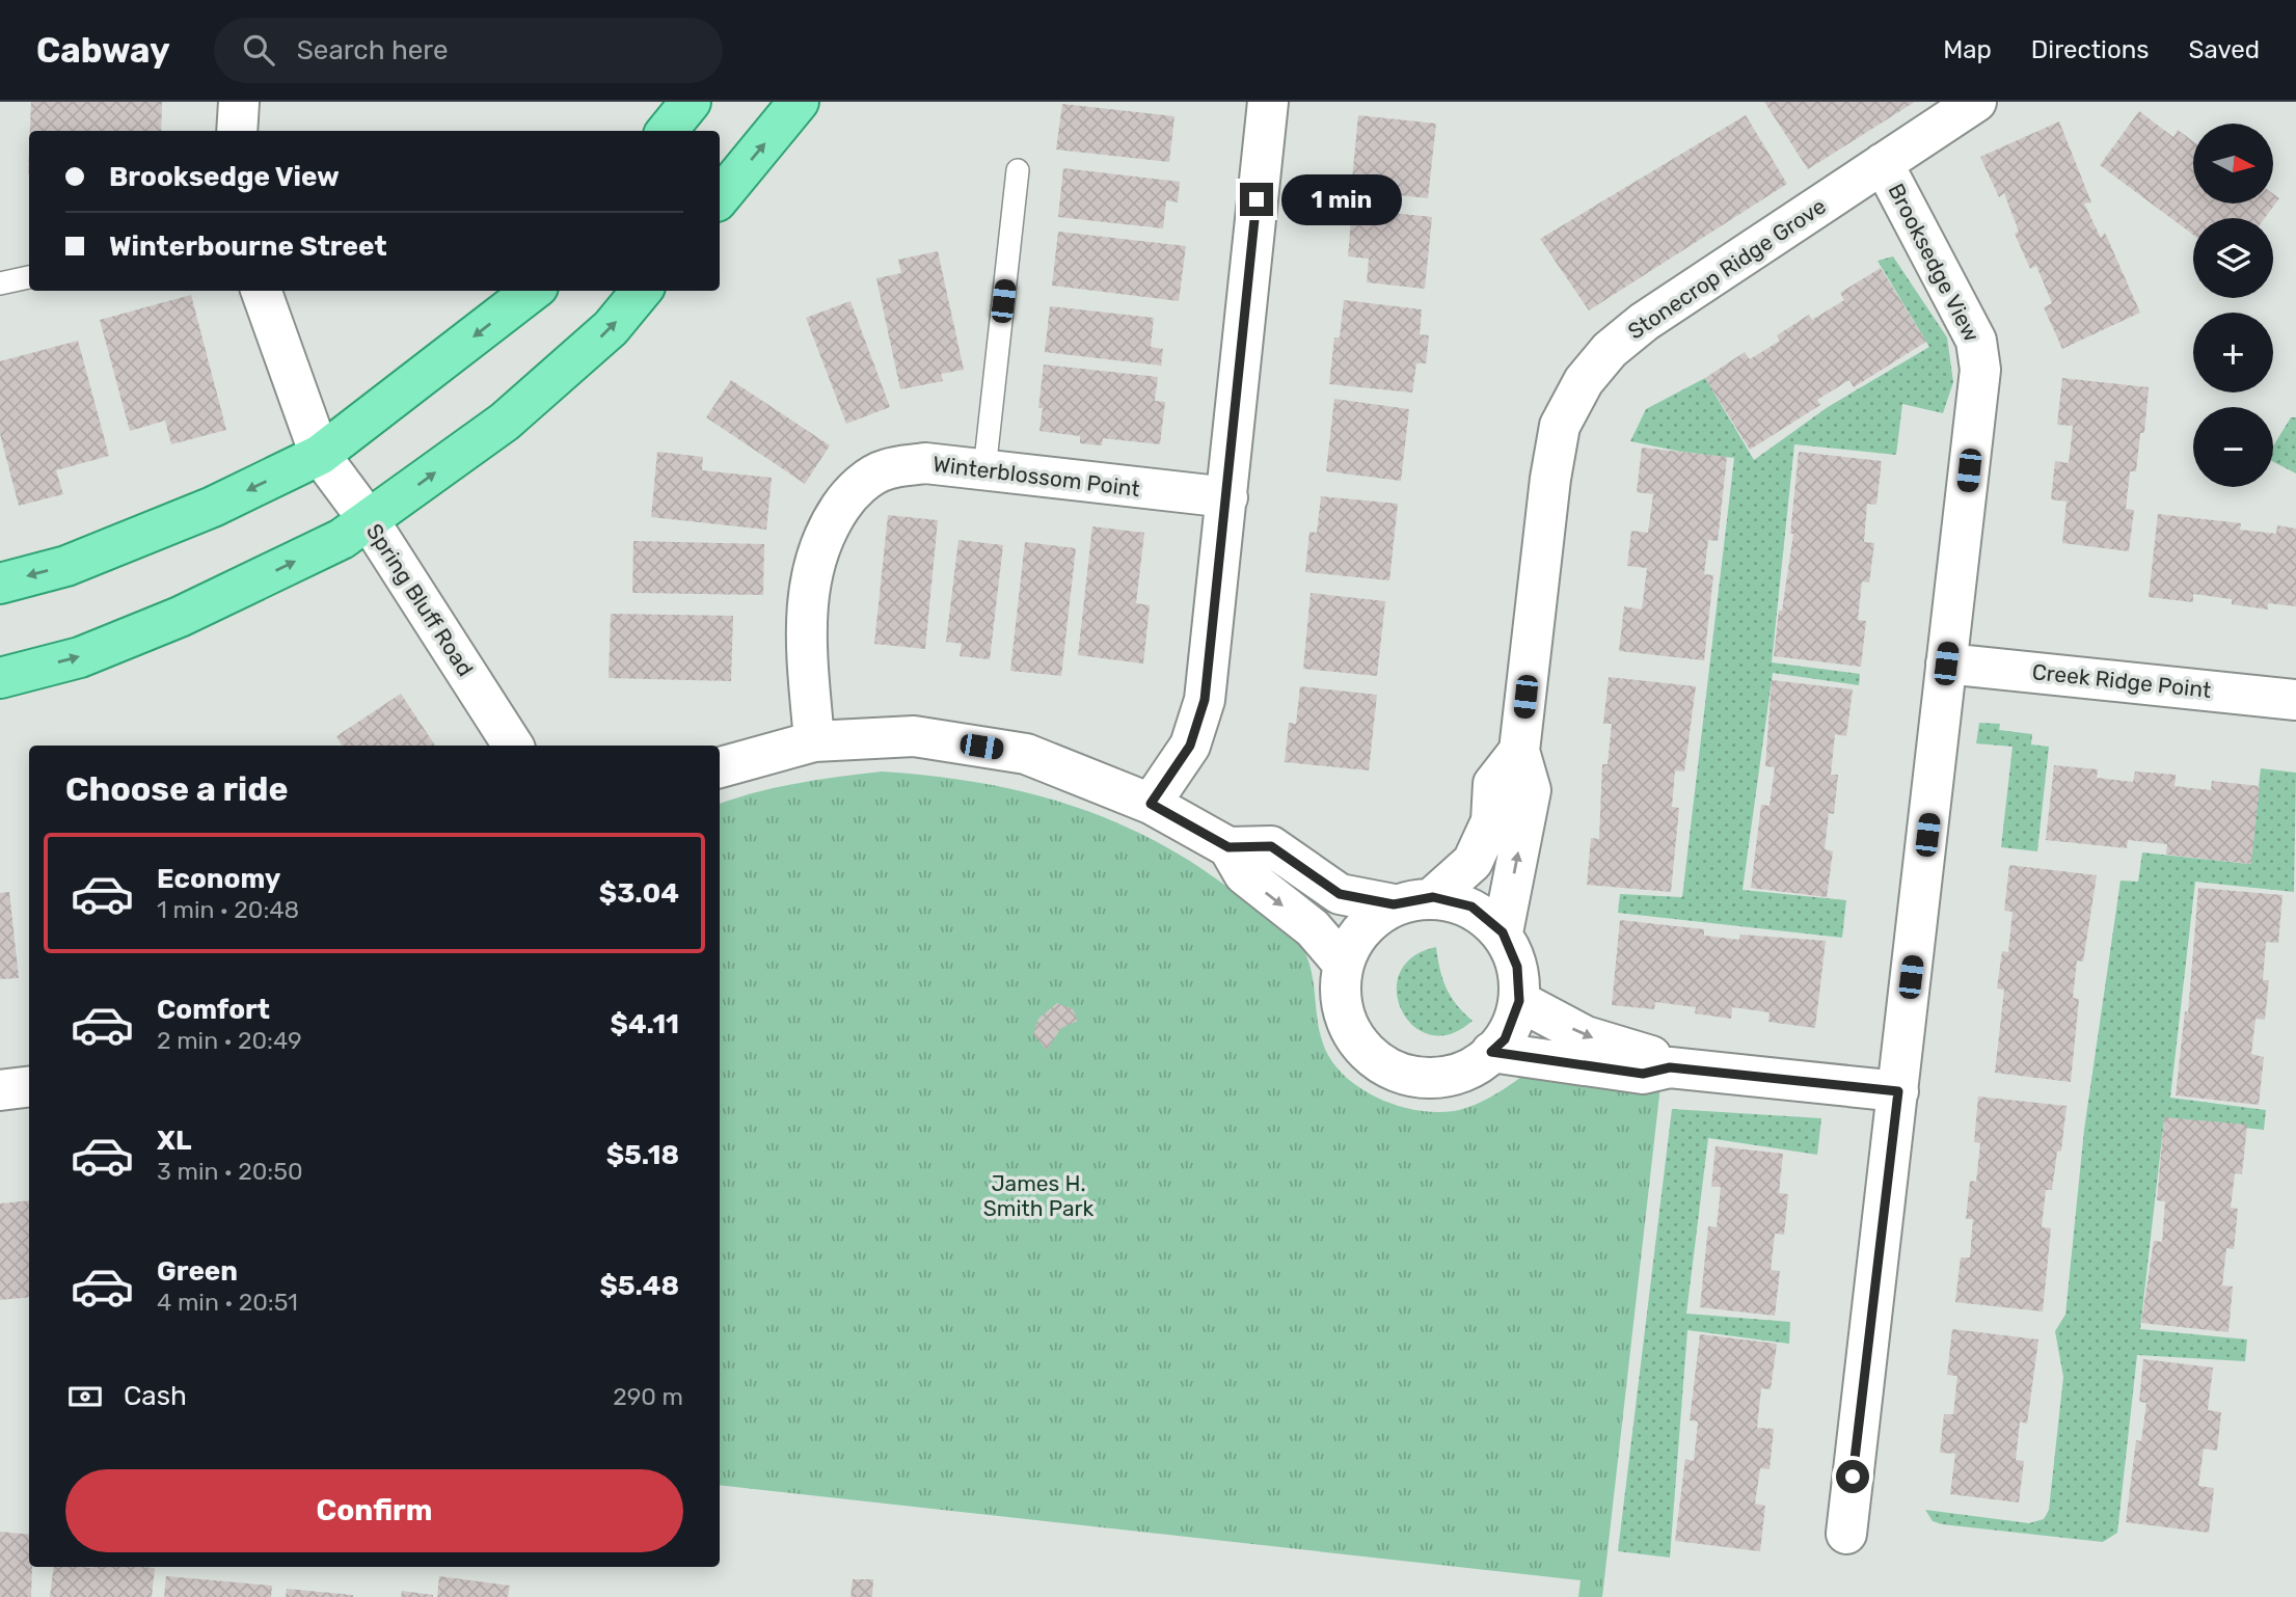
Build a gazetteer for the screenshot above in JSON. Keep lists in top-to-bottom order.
{
  "streets": {
    "street": [
      "Brooksedge View",
      "Stonecrop Ridge Grove",
      "Winterblossom Point",
      "Spring Bluff Road",
      "Creek Ridge Point"
    ]
  },
  "crossings": [
    ["Brooksedge View", "Stonecrop Ridge Grove"],
    ["Brooksedge View", "Creek Ridge Point"]
  ],
  "parks": ["James H. Smith Park"],
  "north": "right",
  "page": {
    "header": "Cabway",
    "search": "Search here",
    "nav": ["Map", "Directions", "Saved"],
    "map_buttons": ["+", "−"],
    "banner": ["Brooksedge View", "Winterbourne Street"],
    "bubble": "1 min",
    "heading": "Choose a ride",
    "list": [
      {
        "name": "Economy",
        "note": "1 min · 20:48",
        "value": "$3.04"
      },
      {
        "name": "Comfort",
        "note": "2 min · 20:49",
        "value": "$4.11"
      },
      {
        "name": "XL",
        "note": "3 min · 20:50",
        "value": "$5.18"
      },
      {
        "name": "Green",
        "note": "4 min · 20:51",
        "value": "$5.48"
      }
    ],
    "pay": ["Cash", "290 m"],
    "buttons": "Confirm"
  }
}
